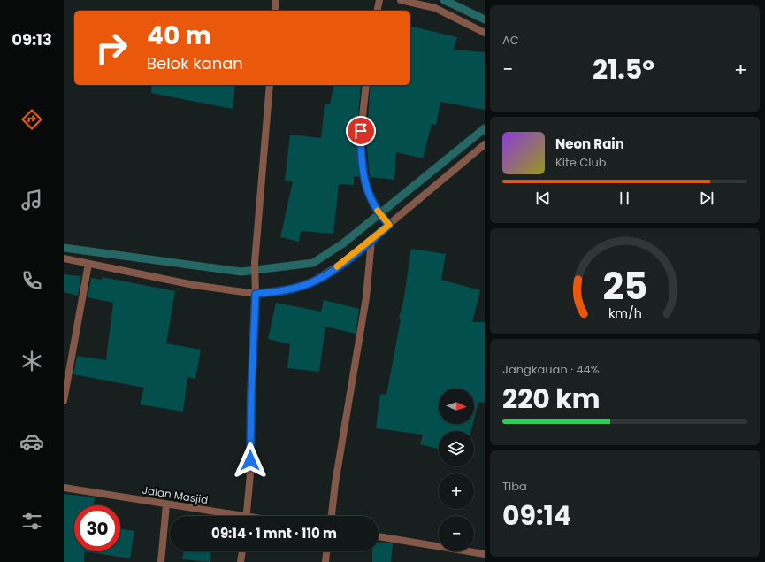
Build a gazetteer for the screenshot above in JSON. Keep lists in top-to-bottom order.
{
  "streets": {
    "street": ["Jalan Masjid"]
  },
  "north": "right",
  "page": {
    "tabs": "09:13",
    "tile": [
      "AC",
      ["Jangkauan · 44%", "220 km"],
      ["Tiba", "09:14"]
    ],
    "turn": ["40 m", "Belok kanan"],
    "heat": ["−", "21.5°", "+"],
    "song": ["Neon Rain", "Kite Club"],
    "map_buttons": ["+", "−"],
    "limit": "30",
    "trip": "09:14 · 1 mnt · 110 m",
    "gauge": ["25", "km/h"]
  }
}
